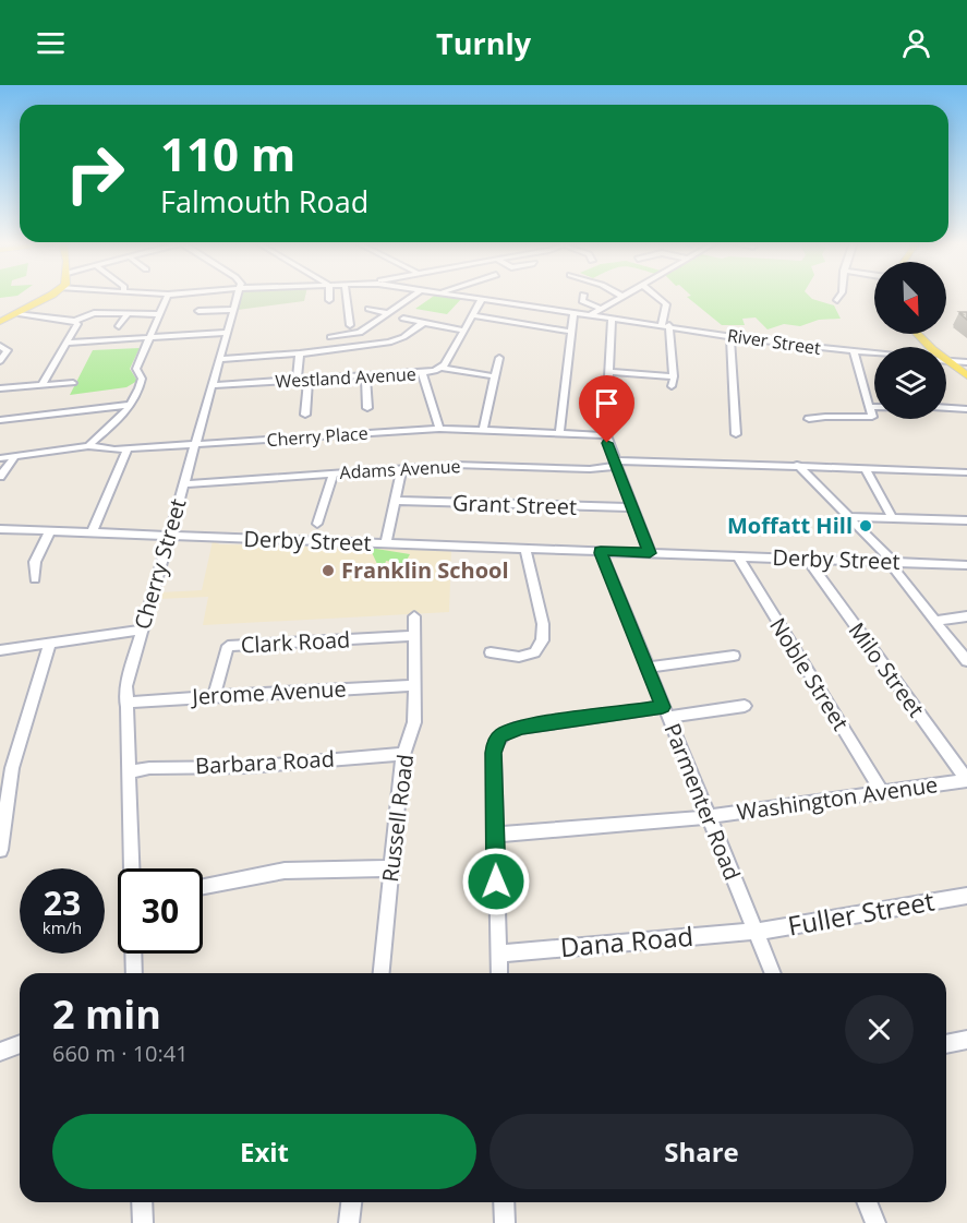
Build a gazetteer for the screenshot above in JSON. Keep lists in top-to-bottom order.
{
  "streets": {
    "street": [
      "River Street",
      "Westland Avenue",
      "Cherry Place",
      "Adams Avenue",
      "Grant Street",
      "Derby Street",
      "Cherry Street",
      "Clark Road",
      "Milo Street",
      "Noble Street",
      "Jerome Avenue",
      "Barbara Road",
      "Washington Avenue",
      "Parmenter Road",
      "Russell Road",
      "Fuller Street",
      "Dana Road"
    ]
  },
  "crossings": [
    ["River Street", "Westland Avenue"],
    ["Westland Avenue", "Cherry Street"],
    ["Cherry Place", "Cherry Street"],
    ["Adams Avenue", "Cherry Street"],
    ["Derby Street", "Cherry Street"],
    ["Derby Street", "Milo Street"],
    ["Derby Street", "Noble Street"],
    ["Derby Street", "Parmenter Road"],
    ["Cherry Street", "Jerome Avenue"],
    ["Cherry Street", "Barbara Road"],
    ["Clark Road", "Jerome Avenue"],
    ["Clark Road", "Russell Road"],
    ["Milo Street", "Washington Avenue"],
    ["Noble Street", "Washington Avenue"],
    ["Jerome Avenue", "Russell Road"],
    ["Barbara Road", "Russell Road"],
    ["Washington Avenue", "Parmenter Road"],
    ["Parmenter Road", "Fuller Street"],
    ["Parmenter Road", "Dana Road"],
    ["Fuller Street", "Dana Road"]
  ],
  "places": ["Moffatt Hill", "Franklin School"],
  "north": "bottom right",
  "page": {
    "header": "Turnly",
    "turn": ["110 m", "Falmouth Road"],
    "speed": "23 km/h",
    "limit": "30",
    "heading": ["2 min", "660 m · 10:41"],
    "buttons": ["Exit", "Share"]
  }
}
